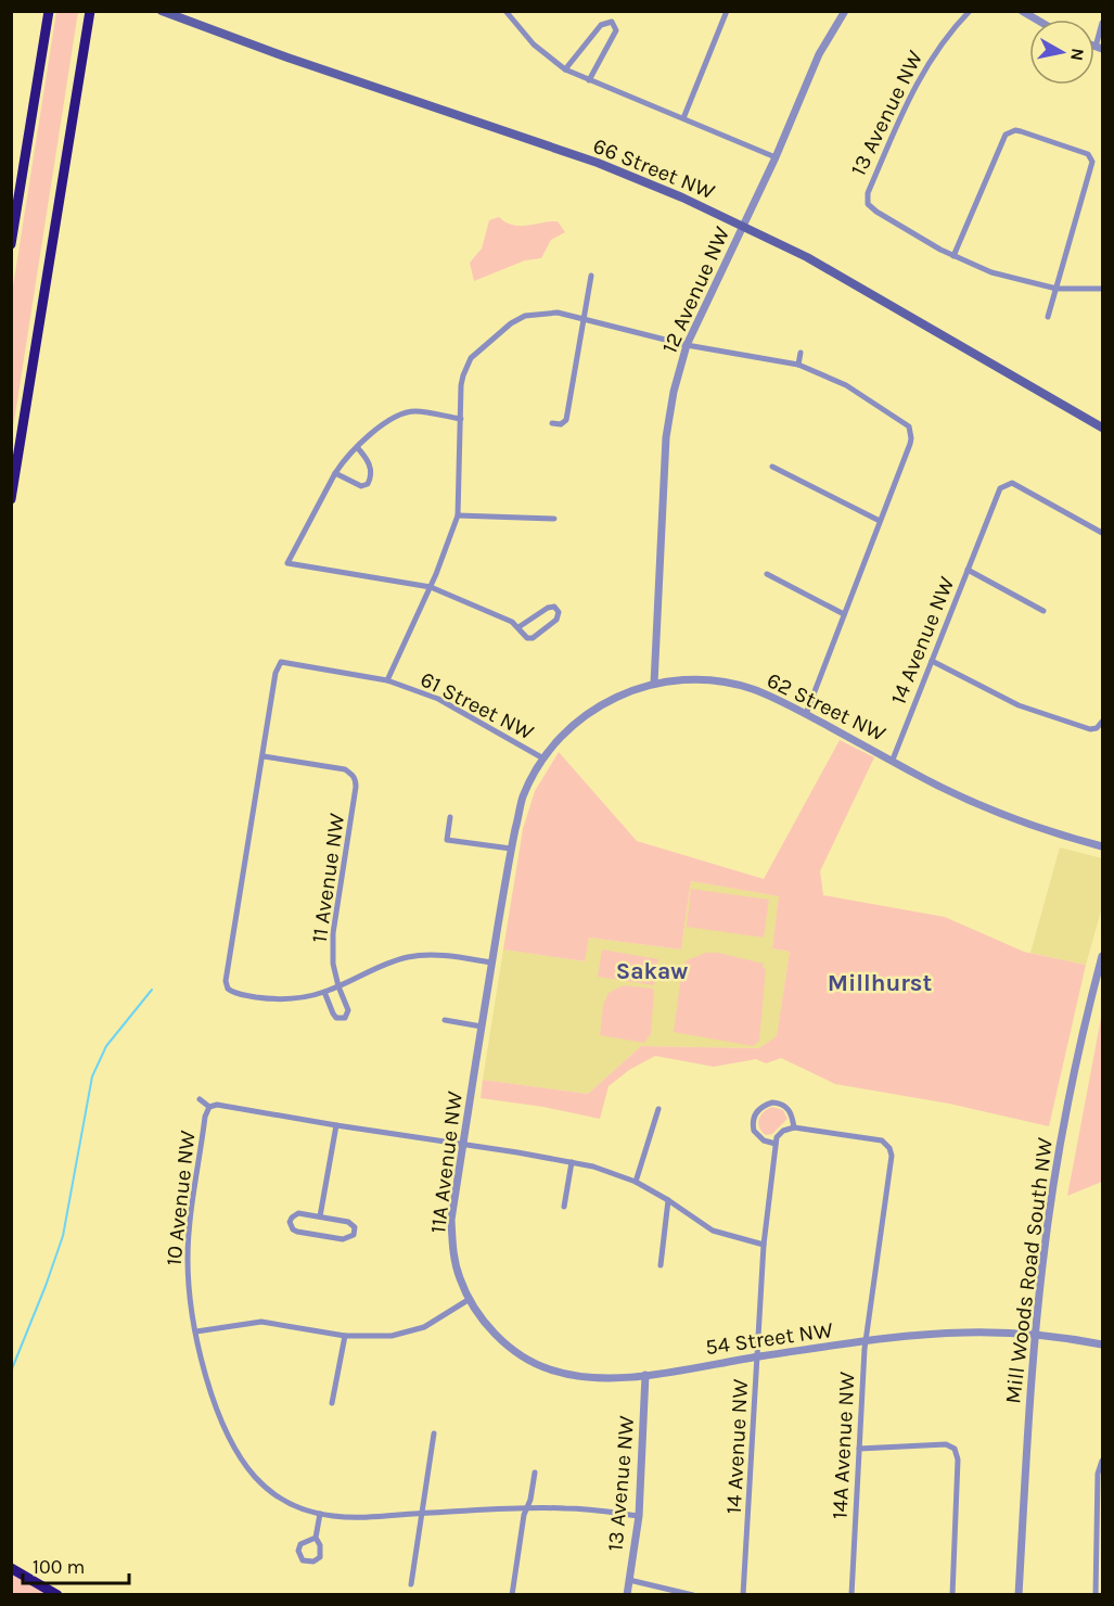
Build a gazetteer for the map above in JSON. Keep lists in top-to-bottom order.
{
  "streets": {
    "main road": ["66 Street NW"],
    "street": [
      "13 Avenue NW",
      "12 Avenue NW",
      "14 Avenue NW",
      "61 Street NW",
      "62 Street NW",
      "11 Avenue NW",
      "11A Avenue NW",
      "10 Avenue NW",
      "Mill Woods Road South NW",
      "54 Street NW",
      "14A Avenue NW"
    ]
  },
  "crossings": [
    ["13 Avenue NW", "10 Avenue NW"],
    ["13 Avenue NW", "54 Street NW"],
    ["66 Street NW", "12 Avenue NW"],
    ["12 Avenue NW", "62 Street NW"],
    ["14 Avenue NW", "62 Street NW"],
    ["14 Avenue NW", "54 Street NW"],
    ["14 Avenue NW", "14A Avenue NW"],
    ["61 Street NW", "62 Street NW"],
    ["61 Street NW", "11 Avenue NW"],
    ["61 Street NW", "11A Avenue NW"],
    ["62 Street NW", "11A Avenue NW"],
    ["11A Avenue NW", "54 Street NW"],
    ["Mill Woods Road South NW", "54 Street NW"],
    ["54 Street NW", "14A Avenue NW"]
  ],
  "districts": ["Sakaw", "Millhurst"],
  "scale_bar": "100 m",
  "north": "right"
}
